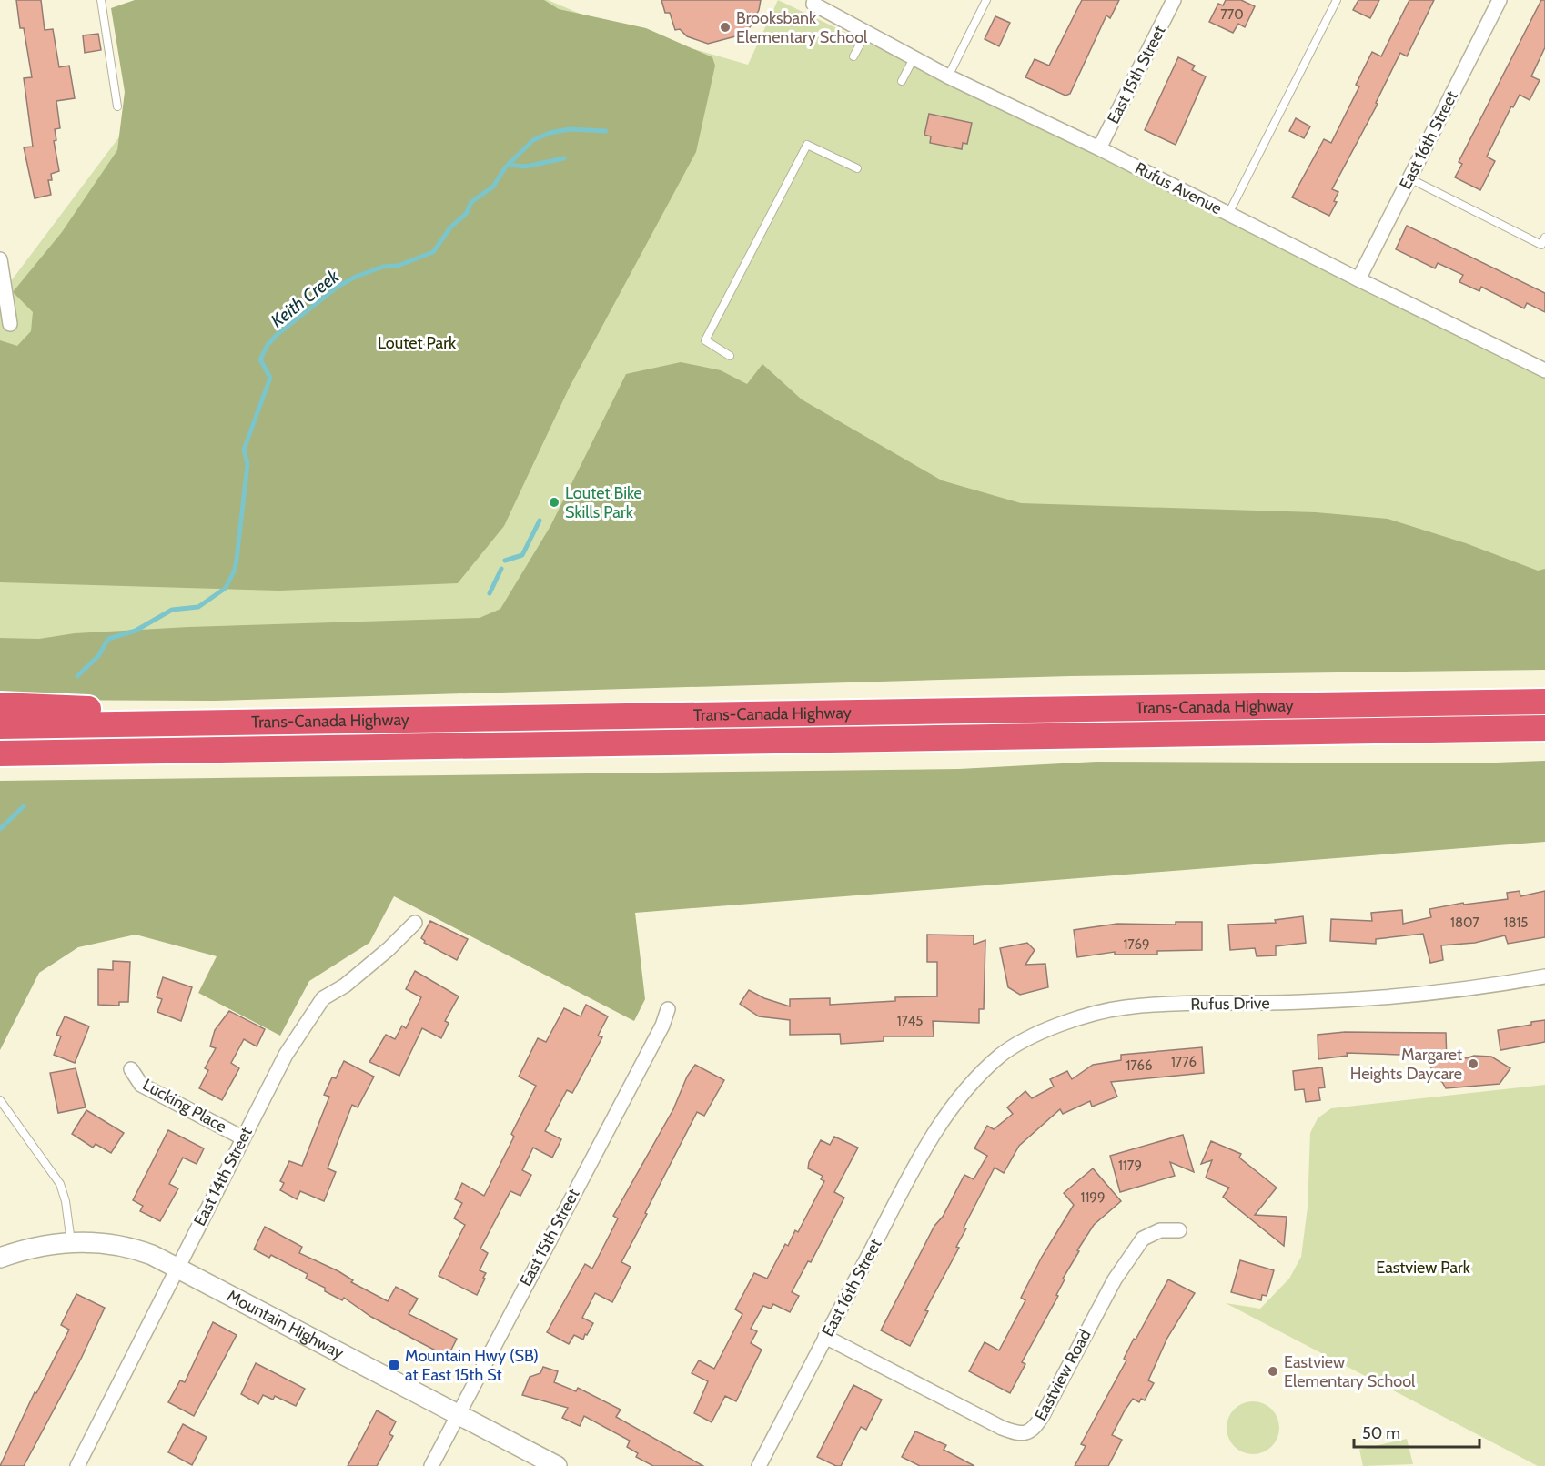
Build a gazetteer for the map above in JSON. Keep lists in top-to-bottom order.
{
  "streets": {
    "highway": ["Trans-Canada Highway"],
    "main road": ["Mountain Highway"],
    "street": [
      "East 15th Street",
      "East 16th Street",
      "Rufus Avenue",
      "Rufus Drive",
      "Lucking Place",
      "East 14th Street",
      "Eastview Road"
    ]
  },
  "crossings": [
    ["East 15th Street", "Rufus Avenue"],
    ["East 15th Street", "Mountain Highway"],
    ["East 16th Street", "Rufus Avenue"],
    ["East 16th Street", "Rufus Drive"],
    ["East 16th Street", "Eastview Road"],
    ["Lucking Place", "East 14th Street"],
    ["East 14th Street", "Mountain Highway"]
  ],
  "water": ["Keith Creek"],
  "parks": ["Loutet Park", "Eastview Park"],
  "places": {
    "other": [
      "Brooksbank Elementary School",
      "Loutet Bike Skills Park",
      "Margaret Heights Daycare",
      "Eastview Elementary School"
    ],
    "transit": ["Mountain Hwy (SB) at East 15th St"]
  },
  "house_numbers": [
    "770",
    "1807",
    "1815",
    "1769",
    "1745",
    "1776",
    "1766",
    "1179",
    "1199"
  ],
  "scale_bar": "50 m"
}
